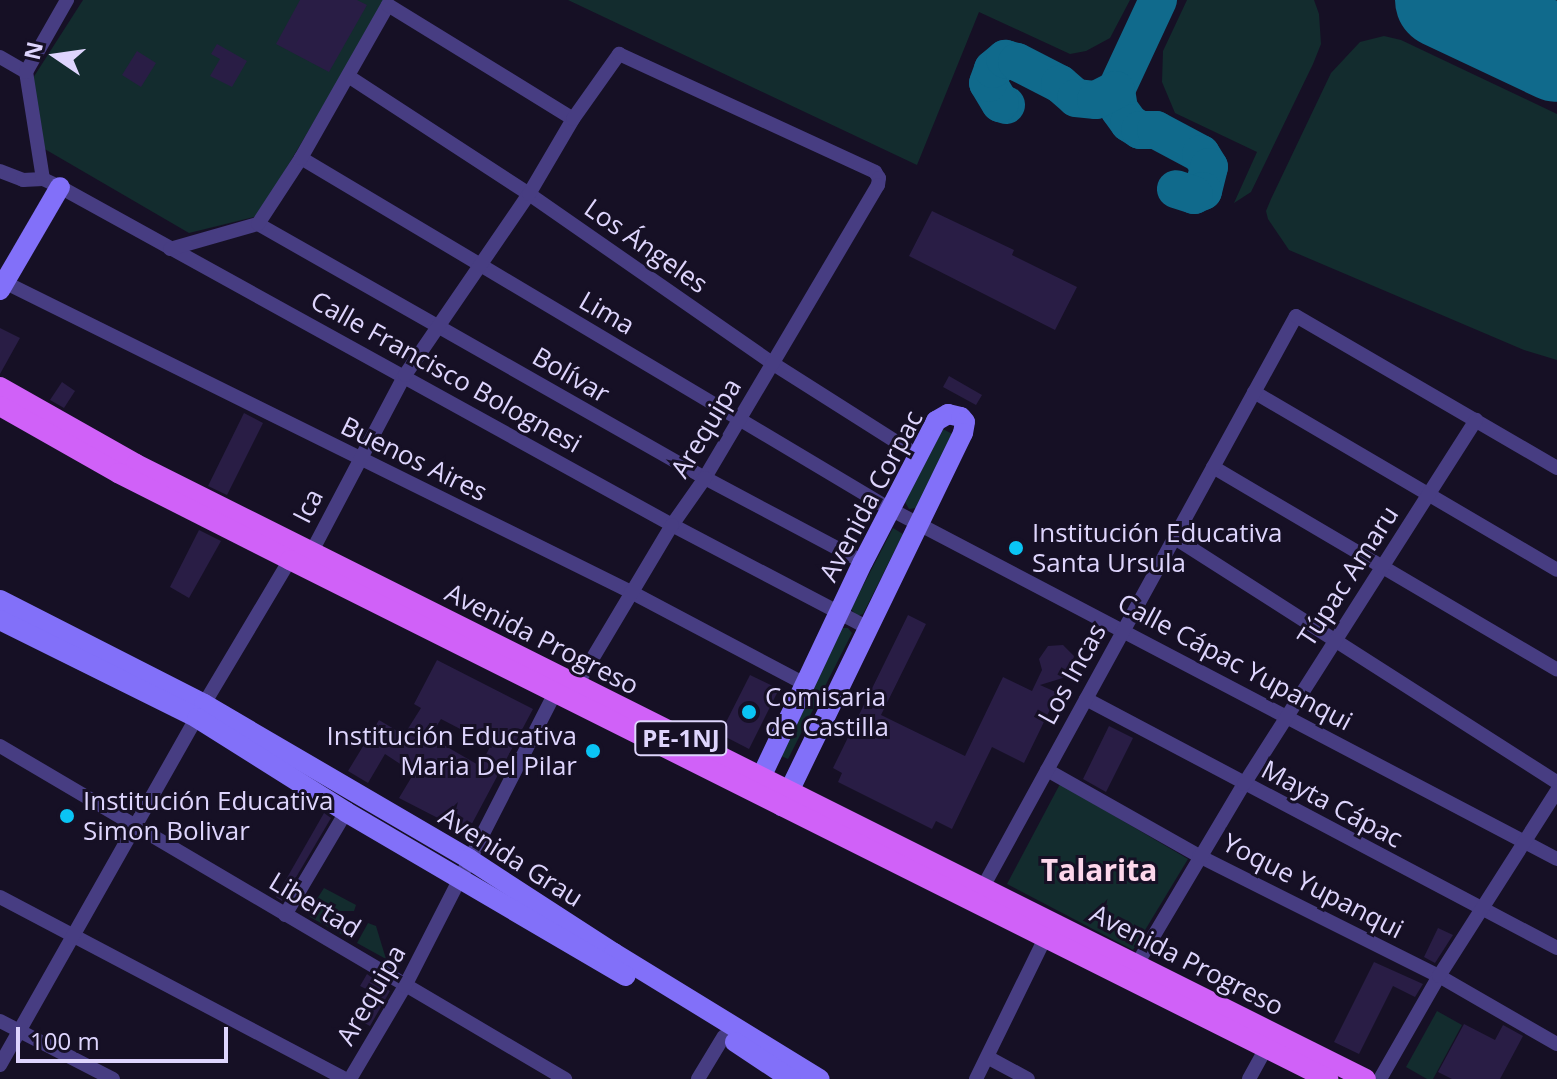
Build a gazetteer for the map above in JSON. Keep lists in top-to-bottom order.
{
  "streets": {
    "main road": ["Avenida Progreso", "PE-1NJ"],
    "street": [
      "Los Ángeles",
      "Lima",
      "Calle Francisco Bolognesi",
      "Bolívar",
      "Arequipa",
      "Buenos Aires",
      "Avenida Corpac",
      "Ica",
      "Túpac Amaru",
      "Calle Cápac Yupanqui",
      "Los Incas",
      "Mayta Cápac",
      "Avenida Grau",
      "Yoque Yupanqui",
      "Libertad"
    ]
  },
  "crossings": [
    ["Los Ángeles", "Arequipa"],
    ["Los Ángeles", "Avenida Corpac"],
    ["Los Ángeles", "Ica"],
    ["Lima", "Arequipa"],
    ["Lima", "Avenida Corpac"],
    ["Lima", "Ica"],
    ["Lima", "Calle Cápac Yupanqui"],
    ["Calle Francisco Bolognesi", "Arequipa"],
    ["Calle Francisco Bolognesi", "Avenida Corpac"],
    ["Calle Francisco Bolognesi", "Ica"],
    ["Bolívar", "Arequipa"],
    ["Bolívar", "Avenida Corpac"],
    ["Bolívar", "Ica"],
    ["Arequipa", "Buenos Aires"],
    ["Arequipa", "Ica"],
    ["Arequipa", "Avenida Progreso"],
    ["Arequipa", "Avenida Grau"],
    ["Arequipa", "Libertad"],
    ["Buenos Aires", "Avenida Corpac"],
    ["Buenos Aires", "Ica"],
    ["Avenida Corpac", "Avenida Progreso"],
    ["Avenida Corpac", "Calle Cápac Yupanqui"],
    ["Ica", "Avenida Progreso"],
    ["Túpac Amaru", "Avenida Progreso"],
    ["Túpac Amaru", "Calle Cápac Yupanqui"],
    ["Túpac Amaru", "Los Incas"],
    ["Túpac Amaru", "Mayta Cápac"],
    ["Túpac Amaru", "Yoque Yupanqui"],
    ["Avenida Progreso", "Los Incas"],
    ["Calle Cápac Yupanqui", "Los Incas"],
    ["Los Incas", "Mayta Cápac"],
    ["Los Incas", "Yoque Yupanqui"]
  ],
  "districts": ["Talarita"],
  "places": [
    "Institución Educativa Santa Ursula",
    "Comisaria de Castilla",
    "Institución Educativa Maria Del Pilar",
    "Institución Educativa Simon Bolivar"
  ],
  "scale_bar": "100 m",
  "north": "left"
}
